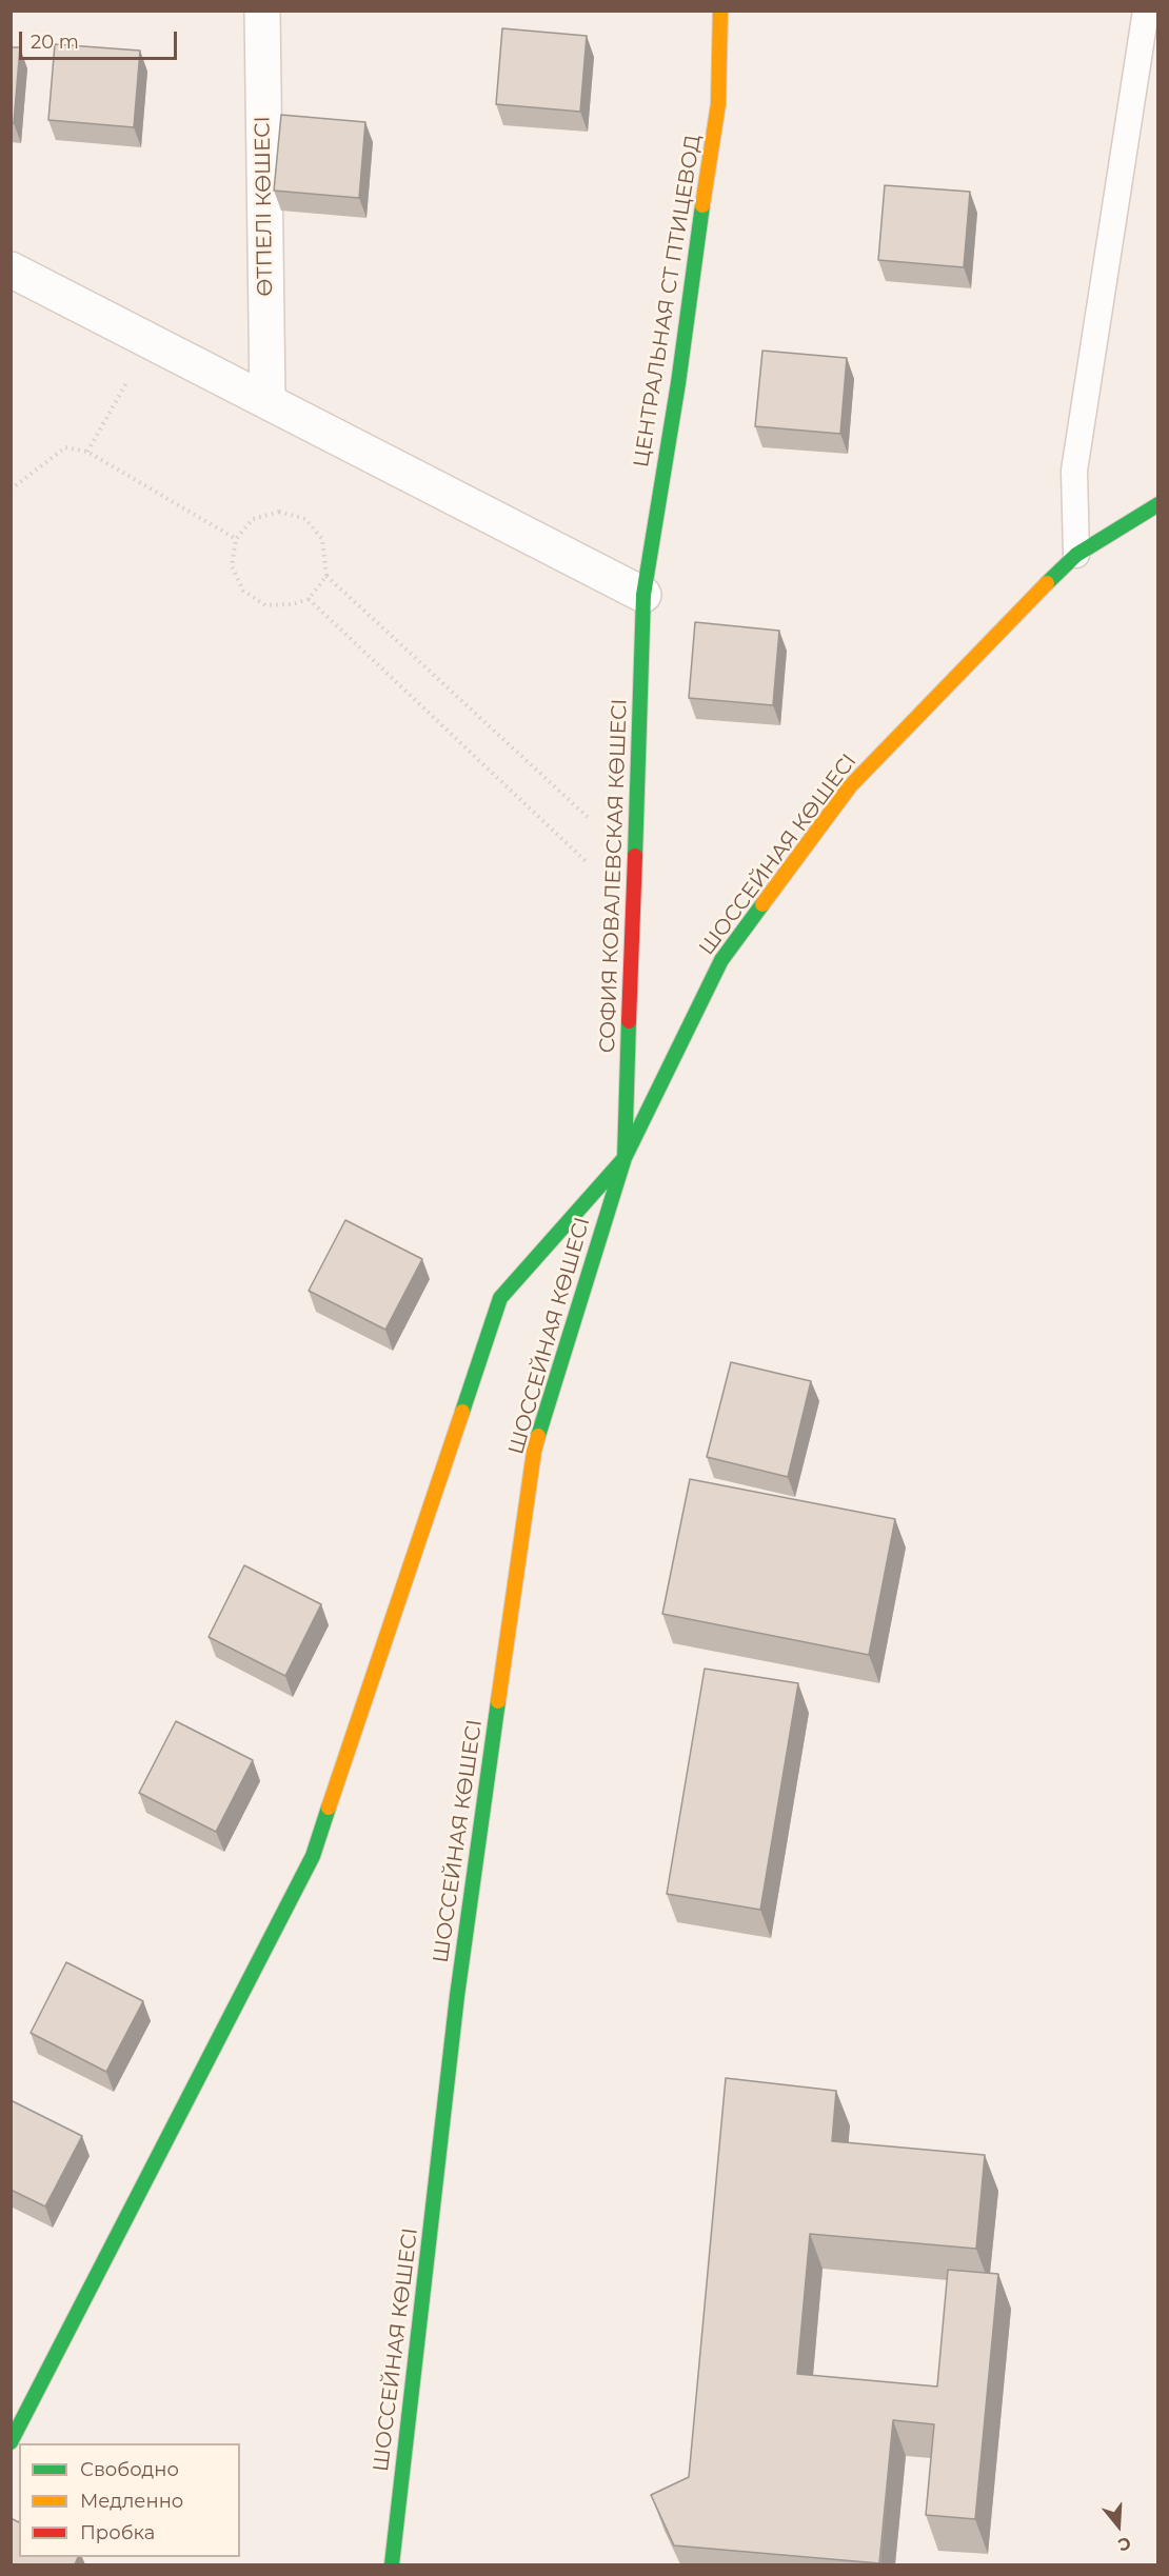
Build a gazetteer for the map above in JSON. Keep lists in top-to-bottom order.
{
  "streets": {
    "street": [
      "ӨТПЕЛІ КӨШЕСІ",
      "ЦЕНТРАЛЬНАЯ СТ ПТИЦЕВОД",
      "ШОССЕЙНАЯ КӨШЕСІ",
      "СОФИЯ КОВАЛЕВСКАЯ КӨШЕСІ"
    ]
  },
  "crossings": [
    ["ЦЕНТРАЛЬНАЯ СТ ПТИЦЕВОД", "СОФИЯ КОВАЛЕВСКАЯ КӨШЕСІ"],
    ["ШОССЕЙНАЯ КӨШЕСІ", "СОФИЯ КОВАЛЕВСКАЯ КӨШЕСІ"]
  ],
  "legend": ["Свободно", "Медленно", "Пробка"],
  "scale_bar": "20 m",
  "north": "bottom"
}
